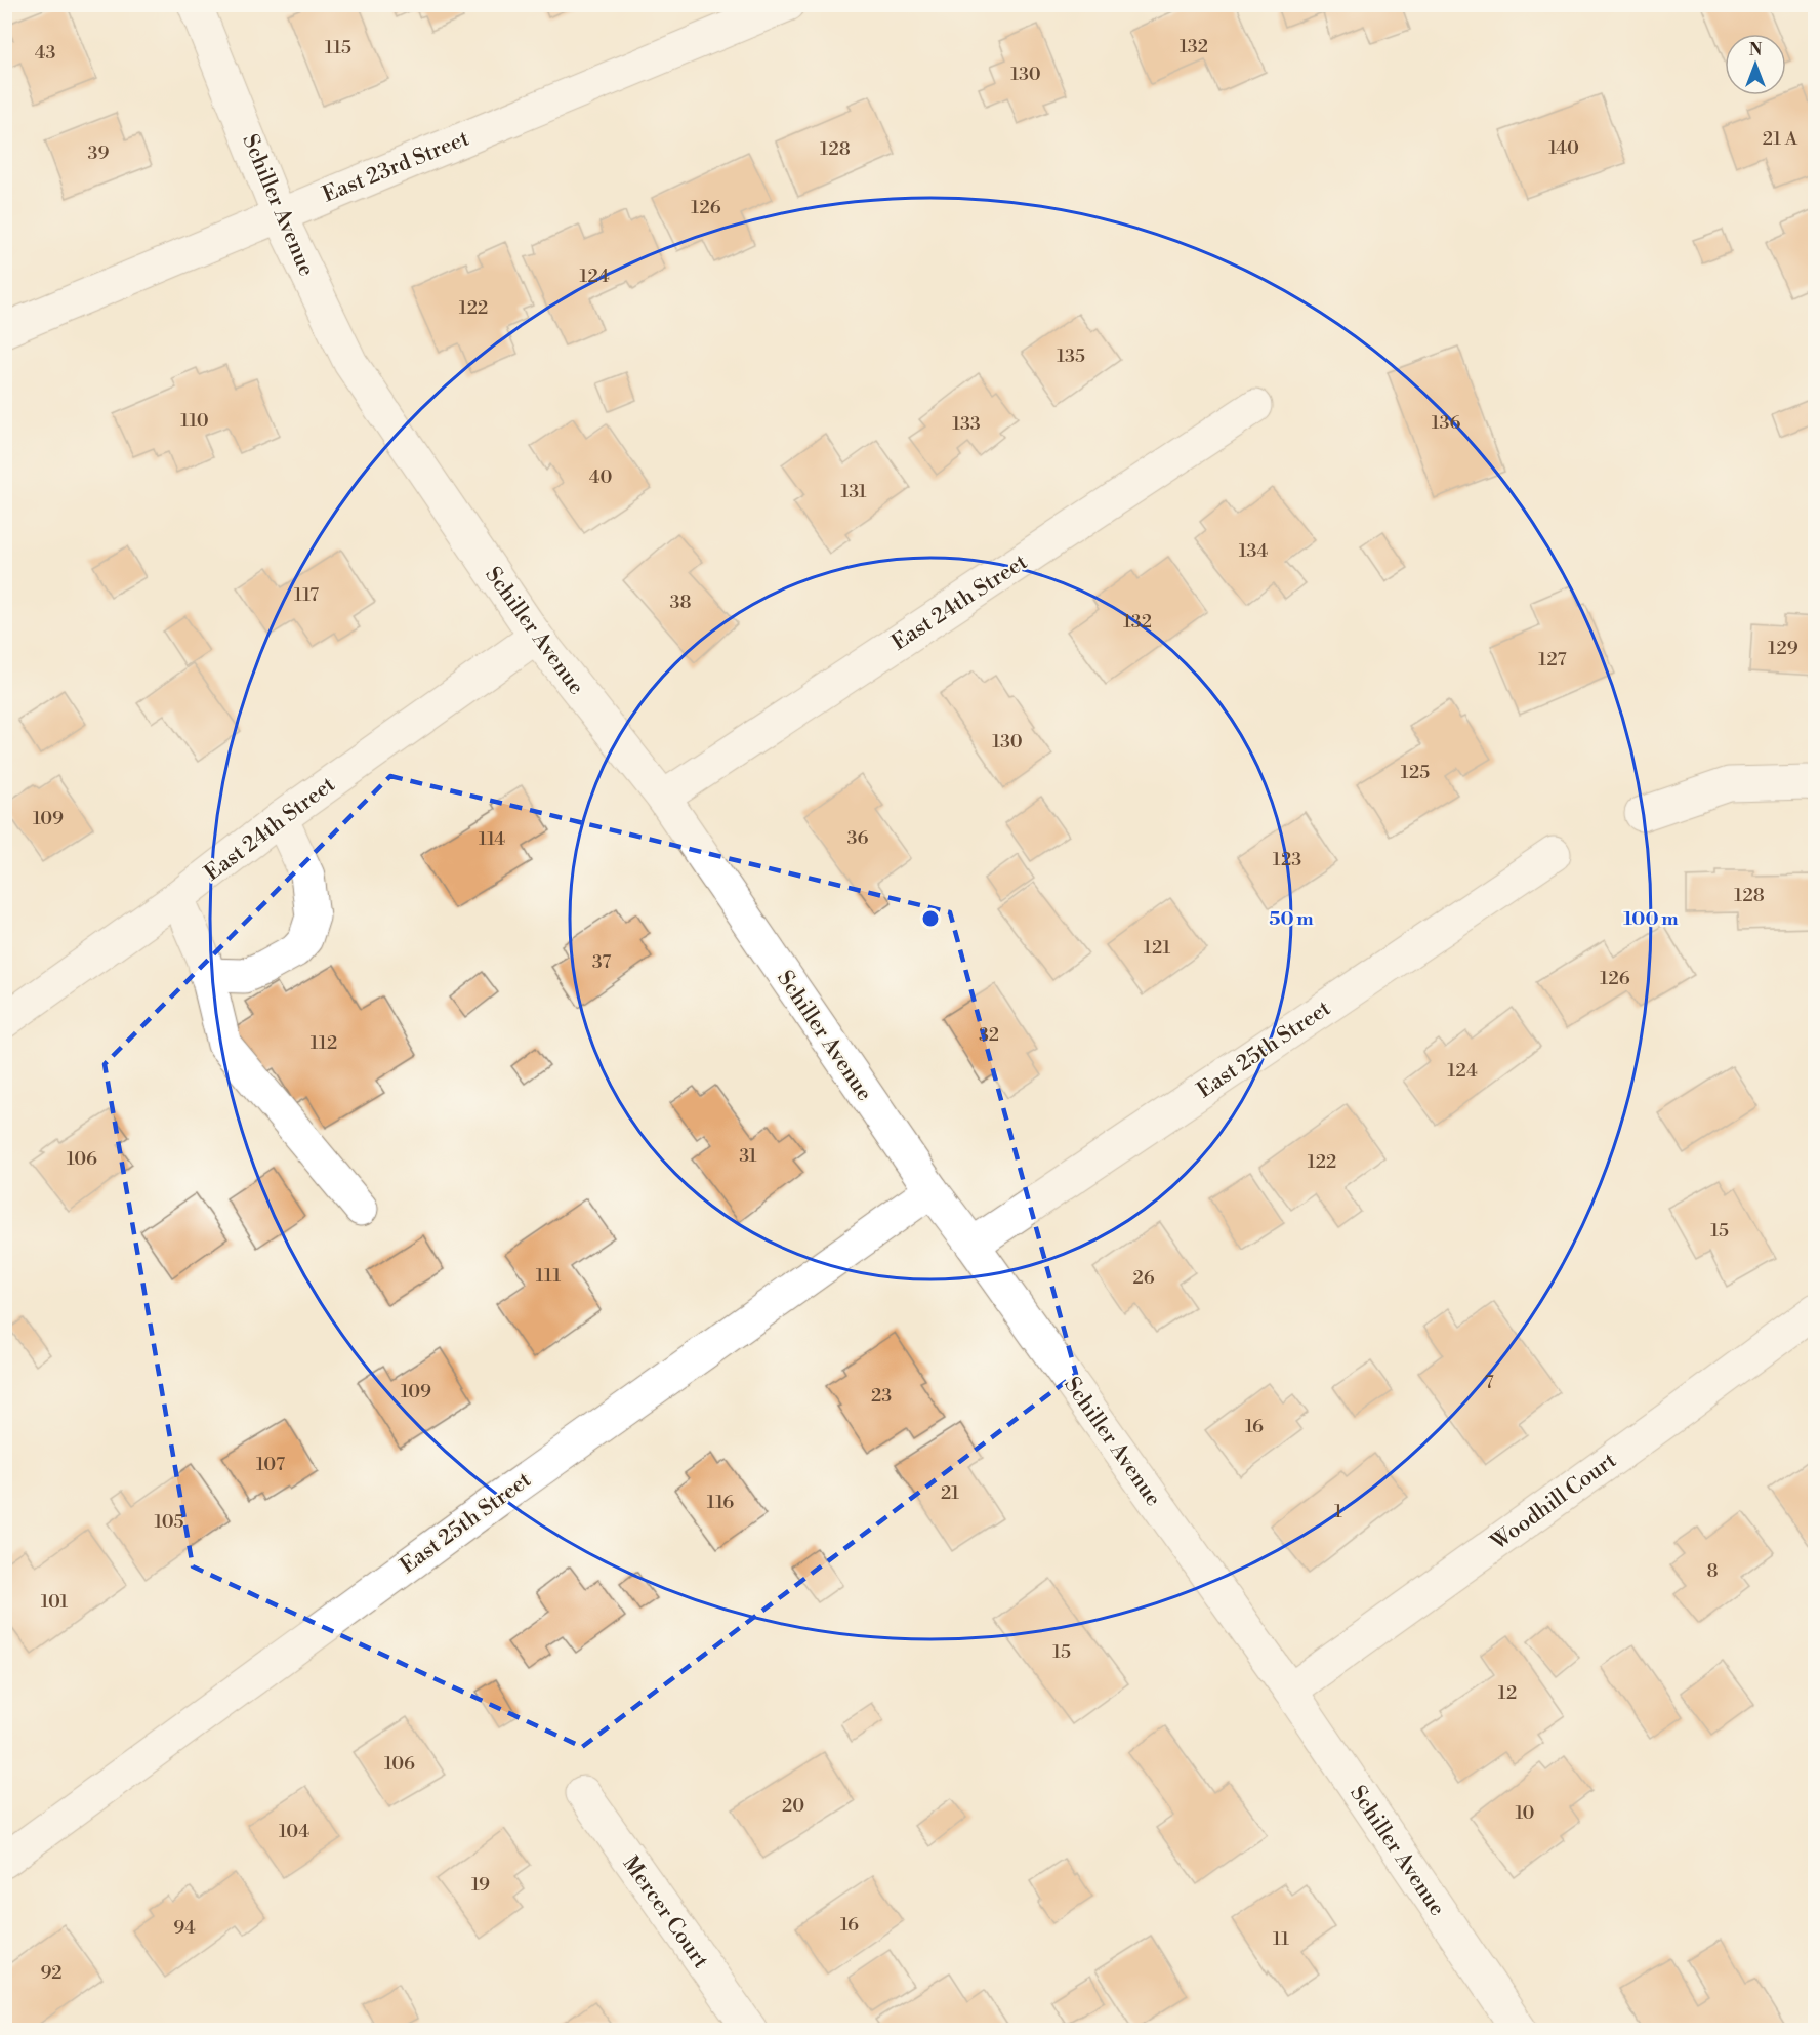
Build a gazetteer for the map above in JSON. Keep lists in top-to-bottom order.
{
  "streets": {
    "street": [
      "East 23rd Street",
      "Schiller Avenue",
      "East 24th Street",
      "East 25th Street",
      "Woodhill Court",
      "Mercer Court"
    ]
  },
  "crossings": [
    ["East 23rd Street", "Schiller Avenue"],
    ["Schiller Avenue", "East 24th Street"],
    ["Schiller Avenue", "East 25th Street"],
    ["Schiller Avenue", "Woodhill Court"]
  ],
  "house_numbers": [
    "132",
    "115",
    "43",
    "130",
    "21 A",
    "140",
    "128",
    "39",
    "126",
    "124",
    "122",
    "135",
    "110",
    "136",
    "133",
    "40",
    "131",
    "134",
    "117",
    "38",
    "132",
    "129",
    "127",
    "130",
    "125",
    "109",
    "36",
    "114",
    "123",
    "128",
    "121",
    "37",
    "126",
    "32",
    "112",
    "124",
    "31",
    "106",
    "122",
    "15",
    "111",
    "26",
    "7",
    "109",
    "23",
    "16",
    "107",
    "21",
    "116",
    "1",
    "105",
    "8",
    "101",
    "15",
    "12",
    "106",
    "20",
    "10",
    "104",
    "19",
    "16",
    "94",
    "11",
    "92"
  ],
  "north": "top",
  "rings": ["50 m", "100 m"]
}
